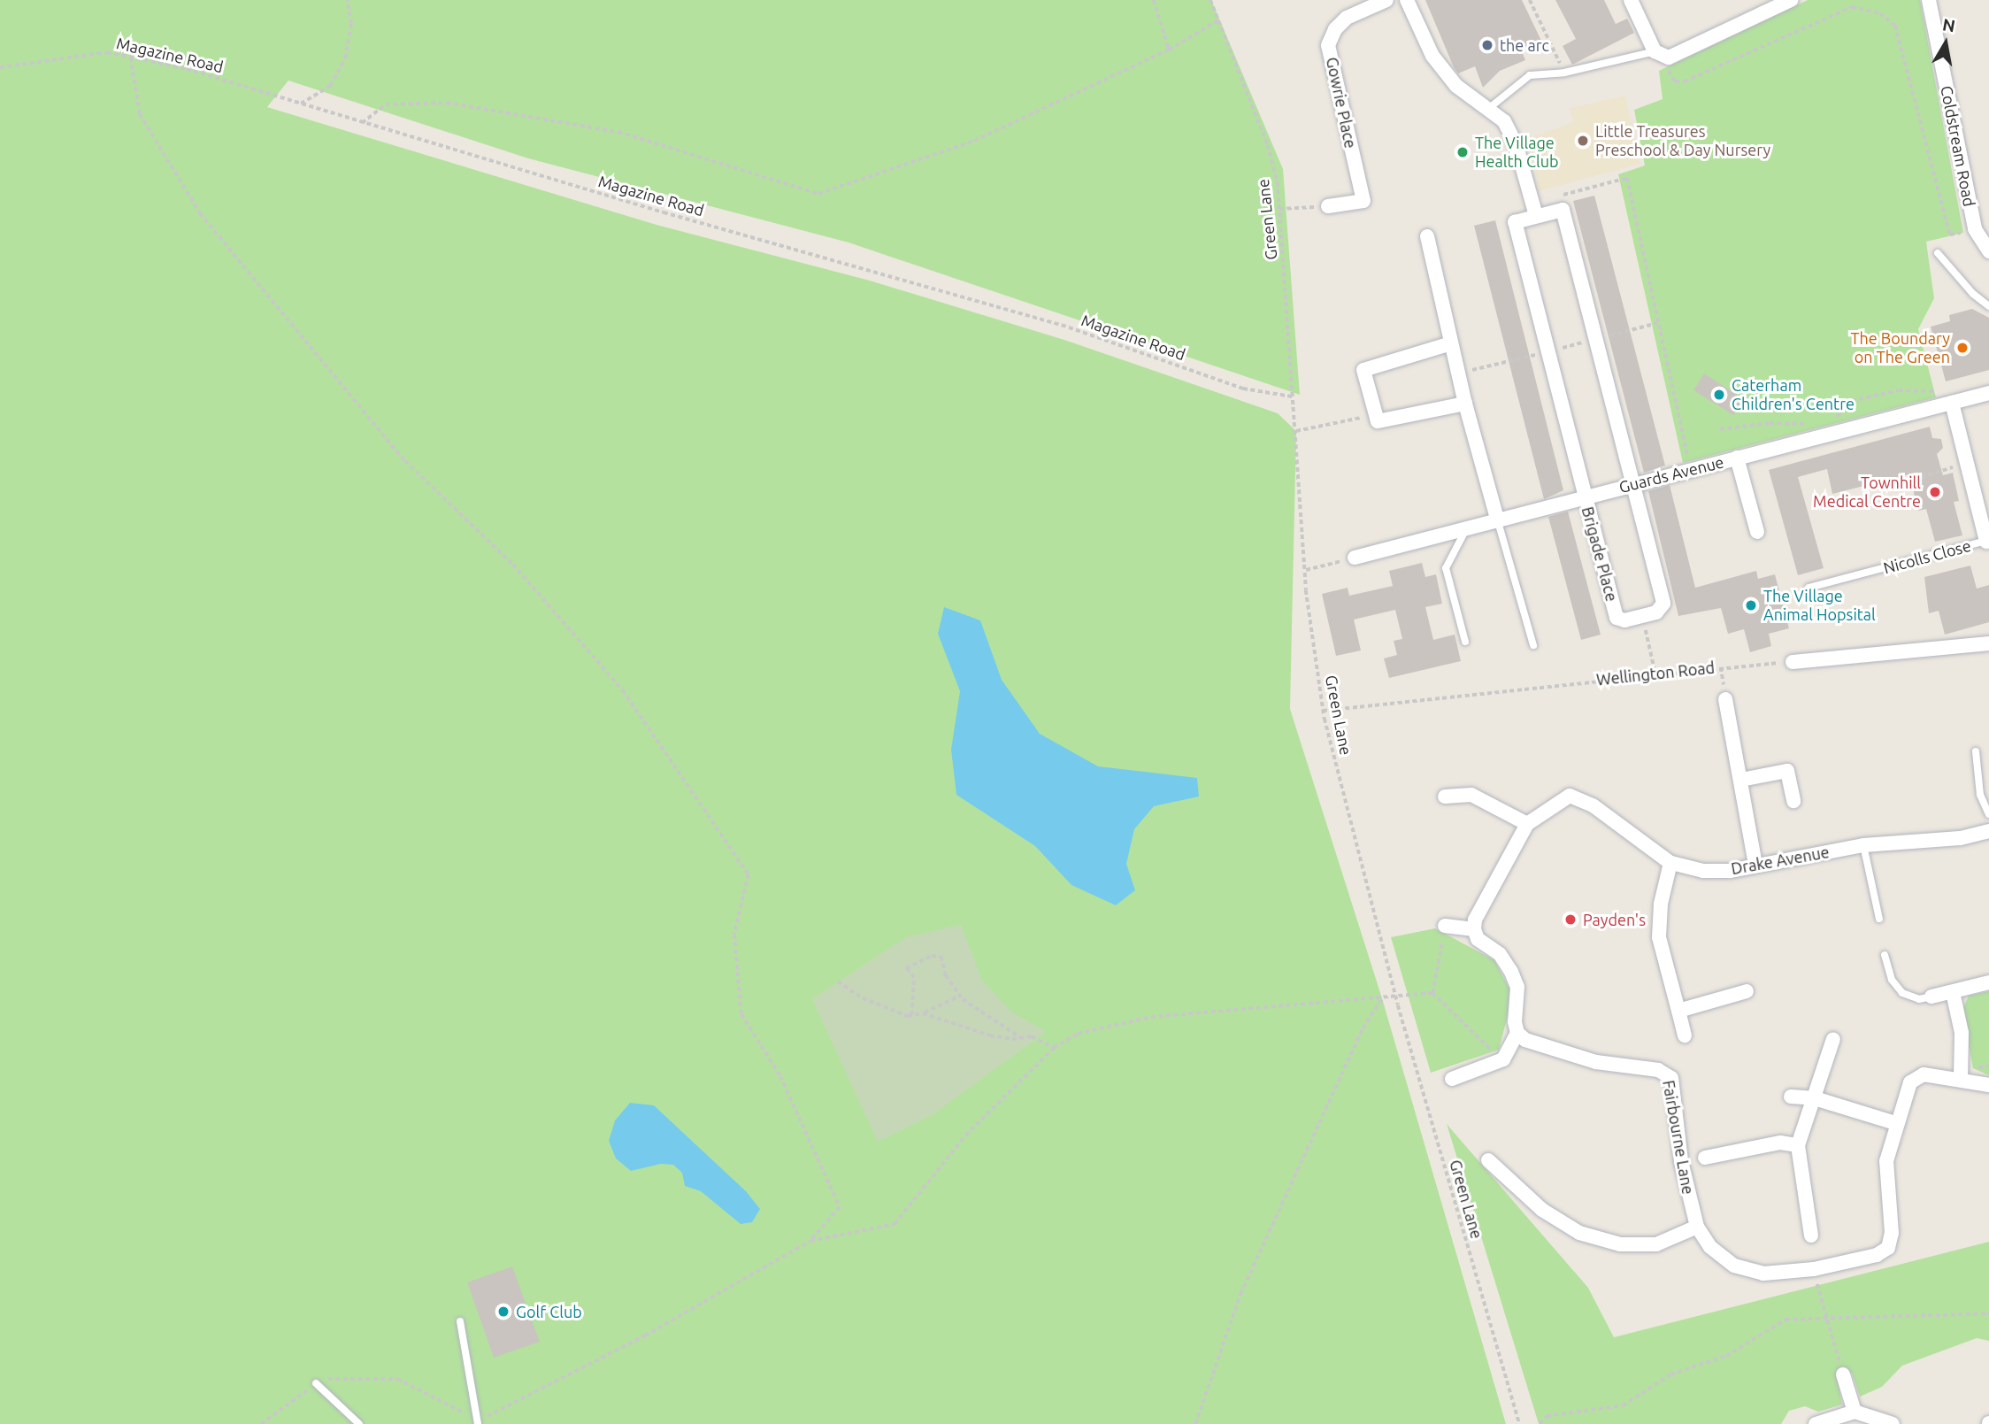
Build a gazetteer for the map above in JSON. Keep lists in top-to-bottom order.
{
  "streets": {
    "street": [
      "Gowrie Place",
      "Coldstream Road",
      "Guards Avenue",
      "Brigade Place",
      "Drake Avenue",
      "Fairbourne Lane"
    ],
    "lane": ["Nicolls Close"],
    "path": ["Magazine Road", "Green Lane", "Wellington Road"]
  },
  "crossings": [
    ["Magazine Road", "Green Lane"],
    ["Green Lane", "Wellington Road"],
    ["Guards Avenue", "Brigade Place"]
  ],
  "places": [
    "the arc",
    "Little Treasures Preschool & Day Nursery",
    "The Village Health Club",
    "The Boundary on The Green",
    "Caterham Children's Centre",
    "Townhill Medical Centre",
    "The Village Animal Hopsital",
    "Payden's",
    "Golf Club"
  ],
  "north": "top"
}
